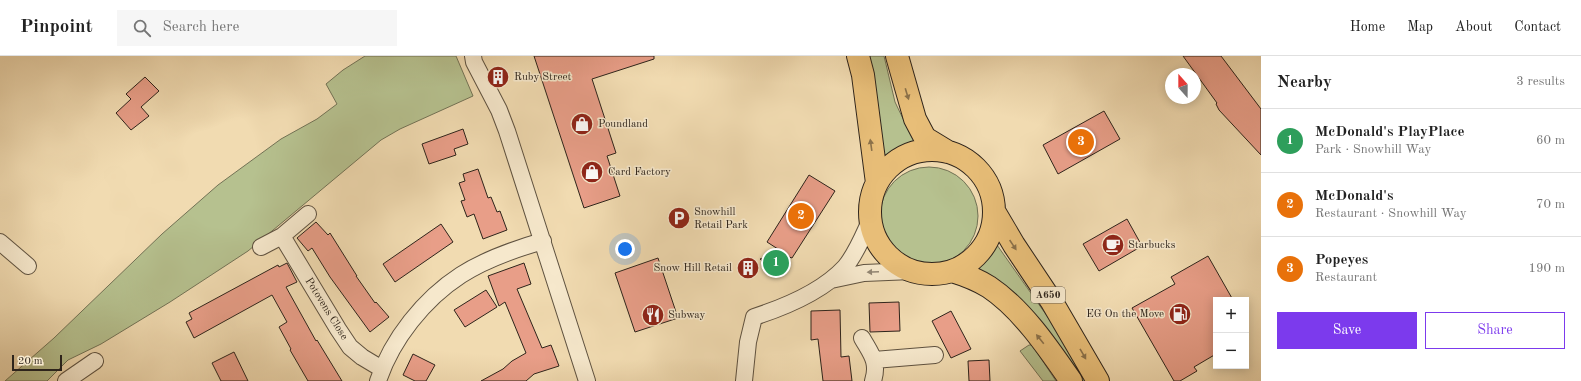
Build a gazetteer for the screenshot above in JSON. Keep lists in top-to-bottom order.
{
  "streets": {
    "highway": ["A650"],
    "street": ["Potovens Close"]
  },
  "places": {
    "building": ["Ruby Street", "Snow Hill Retail"],
    "shop": ["Poundland", "Card Factory"],
    "parking": ["Snowhill Retail Park"],
    "cafe": ["Starbucks"],
    "fuel station": ["EG On the Move"],
    "restaurant": ["Subway"]
  },
  "scale_bar": "20 m",
  "north": "top",
  "page": {
    "header": "Pinpoint",
    "search": "Search here",
    "nav": [
      "Home",
      "Map",
      "About",
      "Contact"
    ],
    "heading": ["Nearby", "3 results"],
    "list": [
      {
        "mark": "1",
        "name": "McDonald's PlayPlace",
        "note": "Park · Snowhill Way",
        "value": "60 m"
      },
      {
        "mark": "2",
        "name": "McDonald's",
        "note": "Restaurant · Snowhill Way",
        "value": "70 m"
      },
      {
        "mark": "3",
        "name": "Popeyes",
        "note": "Restaurant",
        "value": "190 m"
      }
    ],
    "pins": ["3", "2", "1"],
    "map_buttons": ["+", "−"],
    "buttons": ["Save", "Share"],
    "scale": "20 m"
  }
}
